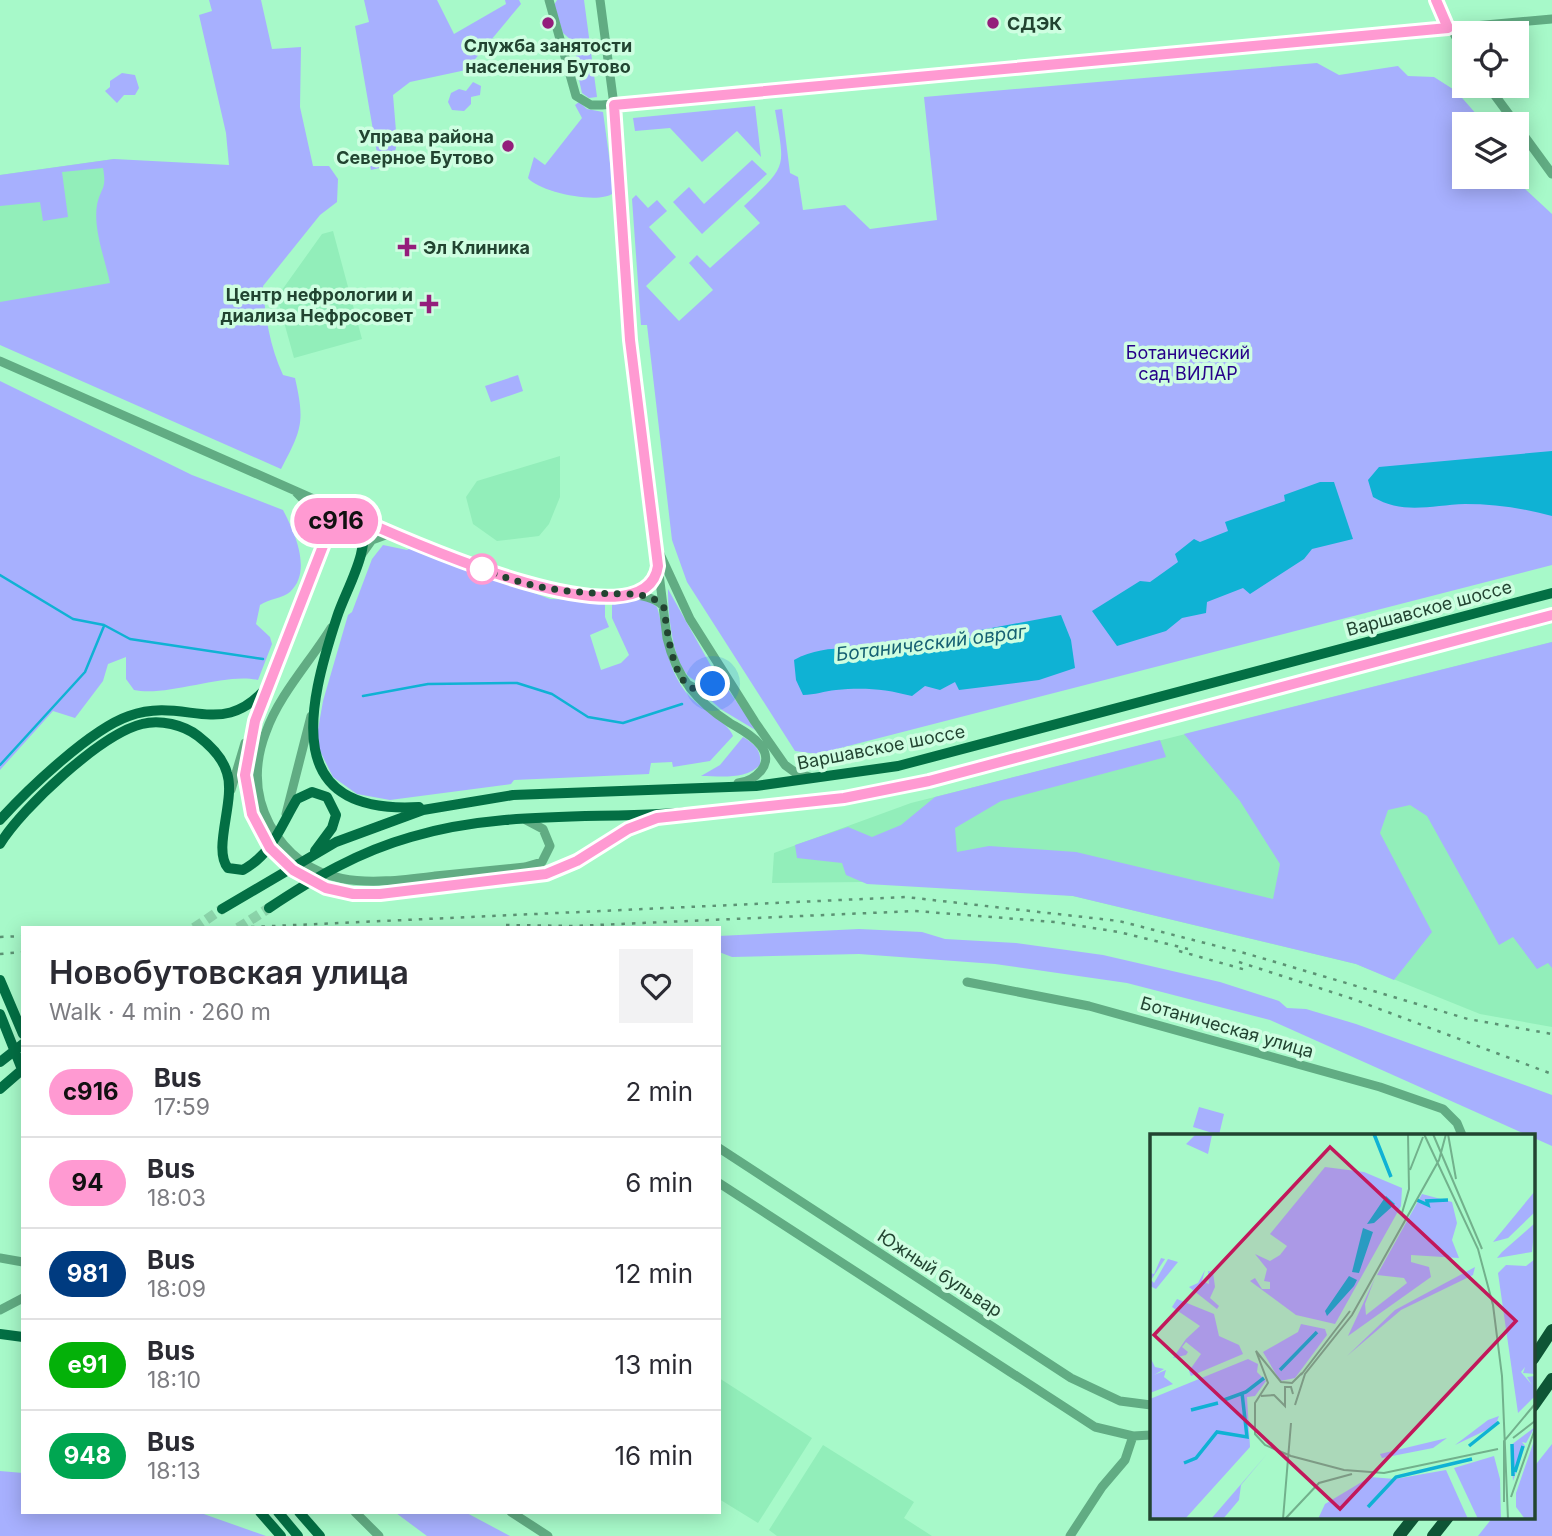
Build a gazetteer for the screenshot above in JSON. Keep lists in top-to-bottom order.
{
  "streets": {
    "main road": ["Варшавское шоссе"],
    "street": ["Ботаническая улица", "Южный бульвар"]
  },
  "water": ["Ботанический овраг"],
  "parks": ["Ботанический сад ВИЛАР"],
  "places": {
    "other": ["Служба занятости населения Бутово", "СДЭК", "Управа района Северное Бутово"],
    "health": ["Эл Клиника", "Центр нефрологии и диализа Нефросовет"]
  },
  "lines": ["bus line с916"],
  "page": {
    "on_map": "с916",
    "heading": ["Новобутовская улица", "Walk · 4 min · 260 m"],
    "list": [
      {
        "mark": "с916",
        "name": "Bus",
        "note": "17:59",
        "value": "2 min"
      },
      {
        "mark": "94",
        "name": "Bus",
        "note": "18:03",
        "value": "6 min"
      },
      {
        "mark": "981",
        "name": "Bus",
        "note": "18:09",
        "value": "12 min"
      },
      {
        "mark": "е91",
        "name": "Bus",
        "note": "18:10",
        "value": "13 min"
      },
      {
        "mark": "948",
        "name": "Bus",
        "note": "18:13",
        "value": "16 min"
      }
    ]
  }
}
